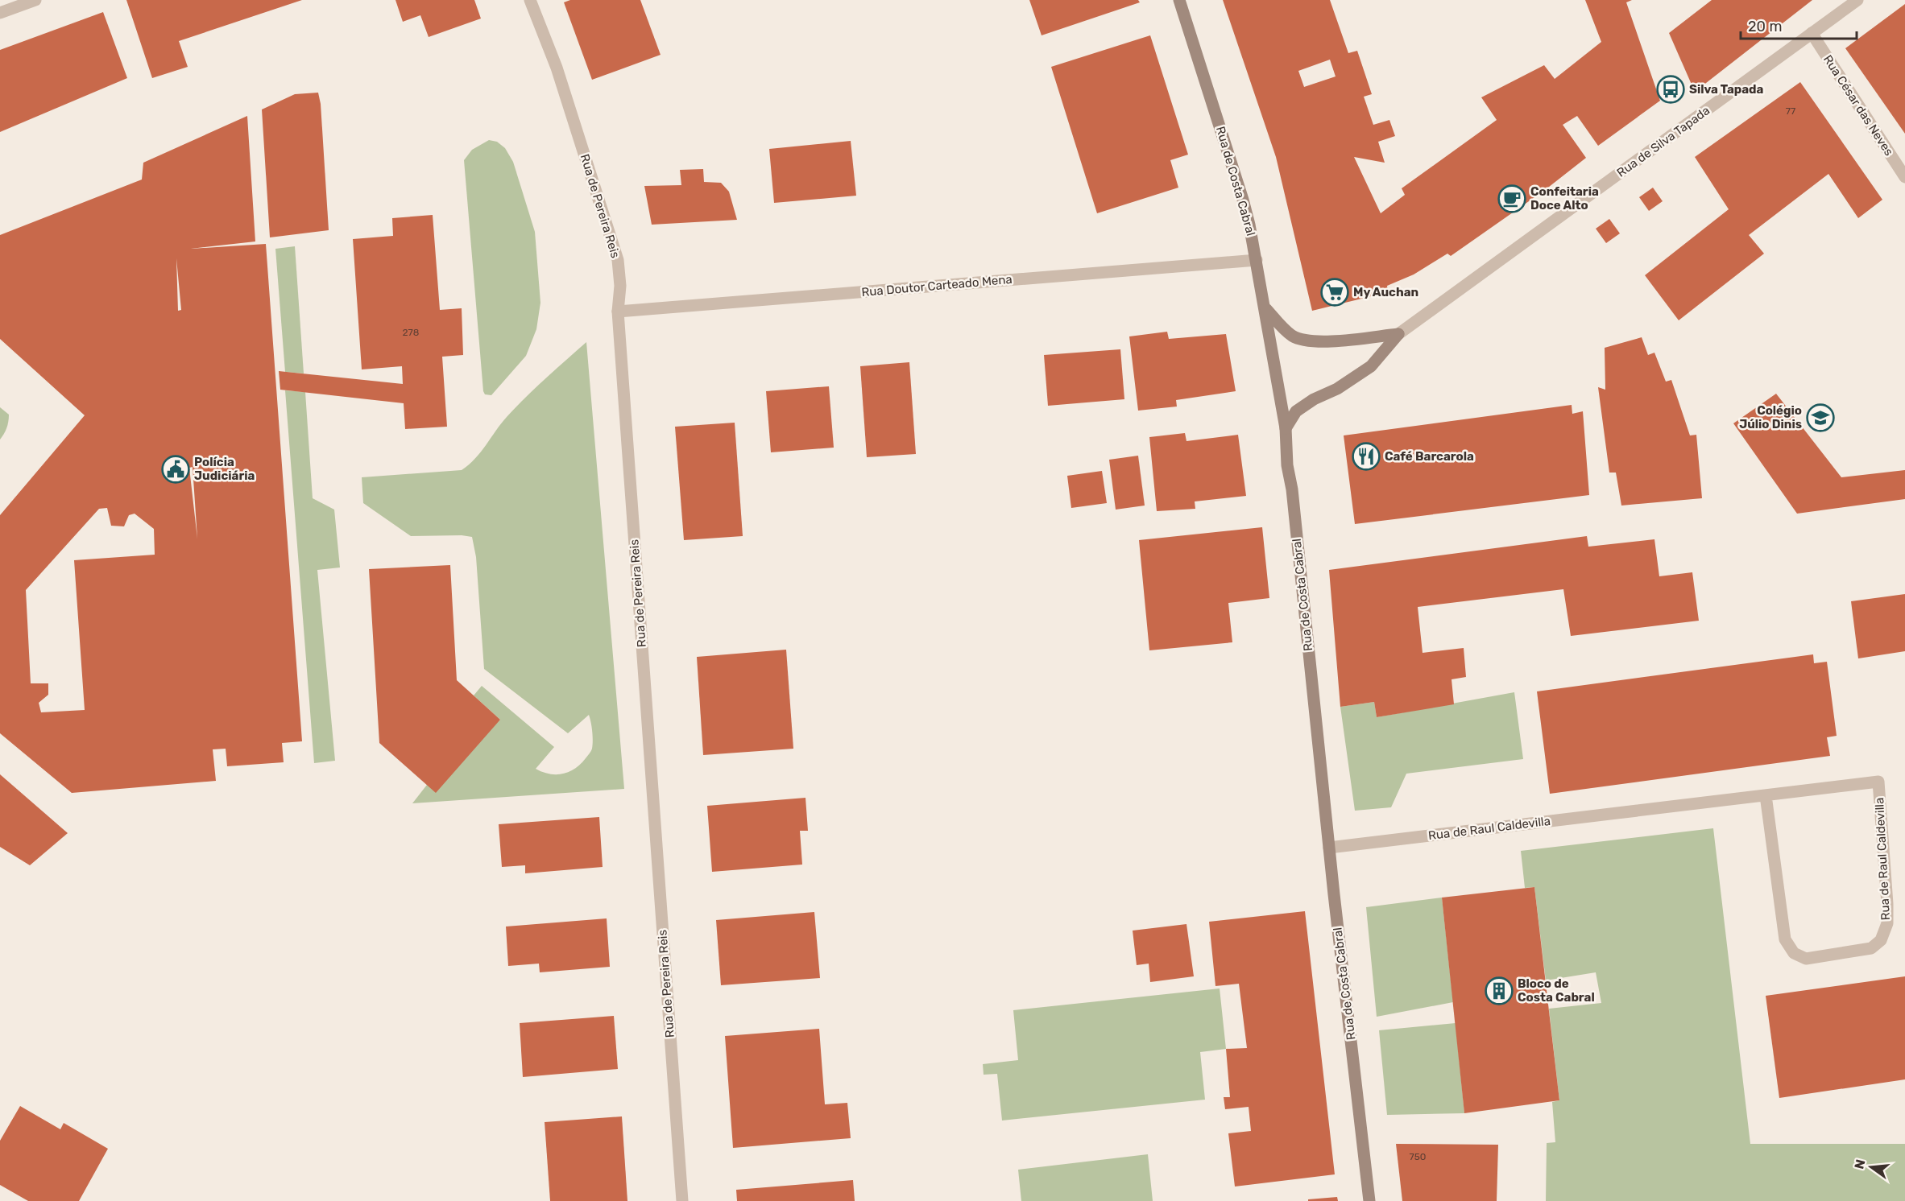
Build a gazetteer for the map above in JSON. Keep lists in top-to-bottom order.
{
  "streets": {
    "main road": ["Rua de Costa Cabral"],
    "street": [
      "Rua César das Neves",
      "Rua de Silva Tapada",
      "Rua de Pereira Reis",
      "Rua Doutor Carteado Mena",
      "Rua de Raul Caldevilla"
    ]
  },
  "crossings": [
    ["Rua César das Neves", "Rua de Silva Tapada"],
    ["Rua de Costa Cabral", "Rua Doutor Carteado Mena"],
    ["Rua de Costa Cabral", "Rua de Raul Caldevilla"],
    ["Rua de Pereira Reis", "Rua Doutor Carteado Mena"]
  ],
  "places": {
    "bus stop": ["Silva Tapada"],
    "cafe": ["Confeitaria Doce Alto"],
    "supermarket": ["My Auchan"],
    "school or university": ["Colégio Júlio Dinis"],
    "restaurant": ["Café Barcarola"],
    "public building": ["Polícia Judiciária"],
    "building": ["Bloco de Costa Cabral"]
  },
  "house_numbers": ["77", "278", "750"],
  "scale_bar": "20 m",
  "north": "left"
}
